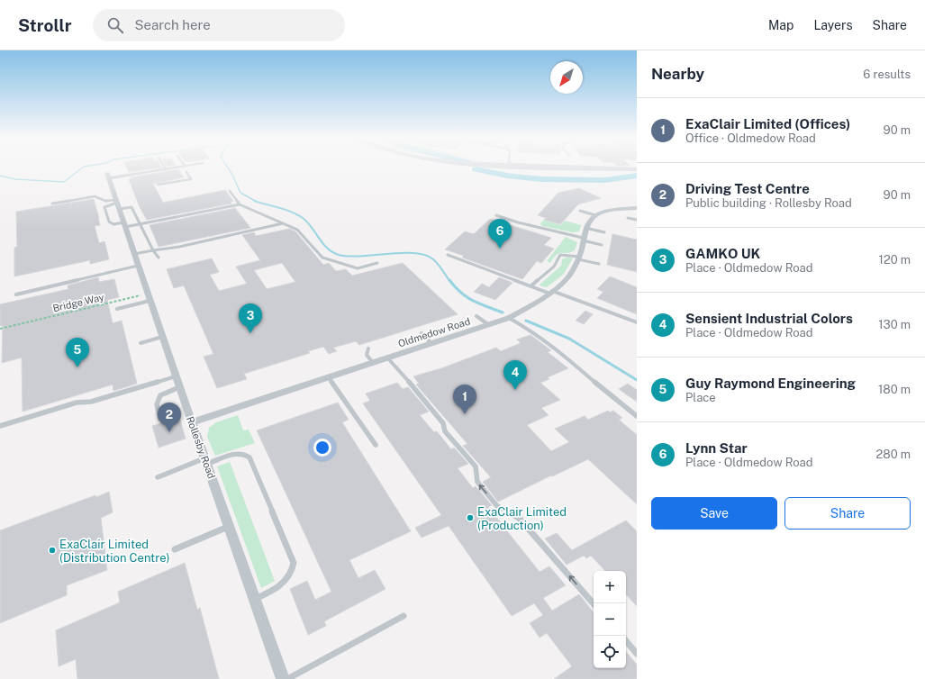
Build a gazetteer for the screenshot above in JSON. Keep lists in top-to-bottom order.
{
  "streets": {
    "street": ["Oldmedow Road", "Rollesby Road"],
    "path": ["Bridge Way"]
  },
  "crossings": [
    ["Bridge Way", "Rollesby Road"],
    ["Oldmedow Road", "Rollesby Road"]
  ],
  "places": ["ExaClair Limited (Production)", "ExaClair Limited (Distribution Centre)"],
  "north": "bottom left",
  "page": {
    "header": "Strollr",
    "search": "Search here",
    "nav": ["Map", "Layers", "Share"],
    "heading": ["Nearby", "6 results"],
    "list": [
      {
        "mark": "1",
        "name": "ExaClair Limited (Offices)",
        "note": "Office · Oldmedow Road",
        "value": "90 m"
      },
      {
        "mark": "2",
        "name": "Driving Test Centre",
        "note": "Public building · Rollesby Road",
        "value": "90 m"
      },
      {
        "mark": "3",
        "name": "GAMKO UK",
        "note": "Place · Oldmedow Road",
        "value": "120 m"
      },
      {
        "mark": "4",
        "name": "Sensient Industrial Colors",
        "note": "Place · Oldmedow Road",
        "value": "130 m"
      },
      {
        "mark": "5",
        "name": "Guy Raymond Engineering",
        "note": "Place",
        "value": "180 m"
      },
      {
        "mark": "6",
        "name": "Lynn Star",
        "note": "Place · Oldmedow Road",
        "value": "280 m"
      }
    ],
    "pins": [
      "6",
      "3",
      "5",
      "4",
      "1",
      "2"
    ],
    "buttons": ["Save", "Share"],
    "map_buttons": ["+", "−"]
  }
}
